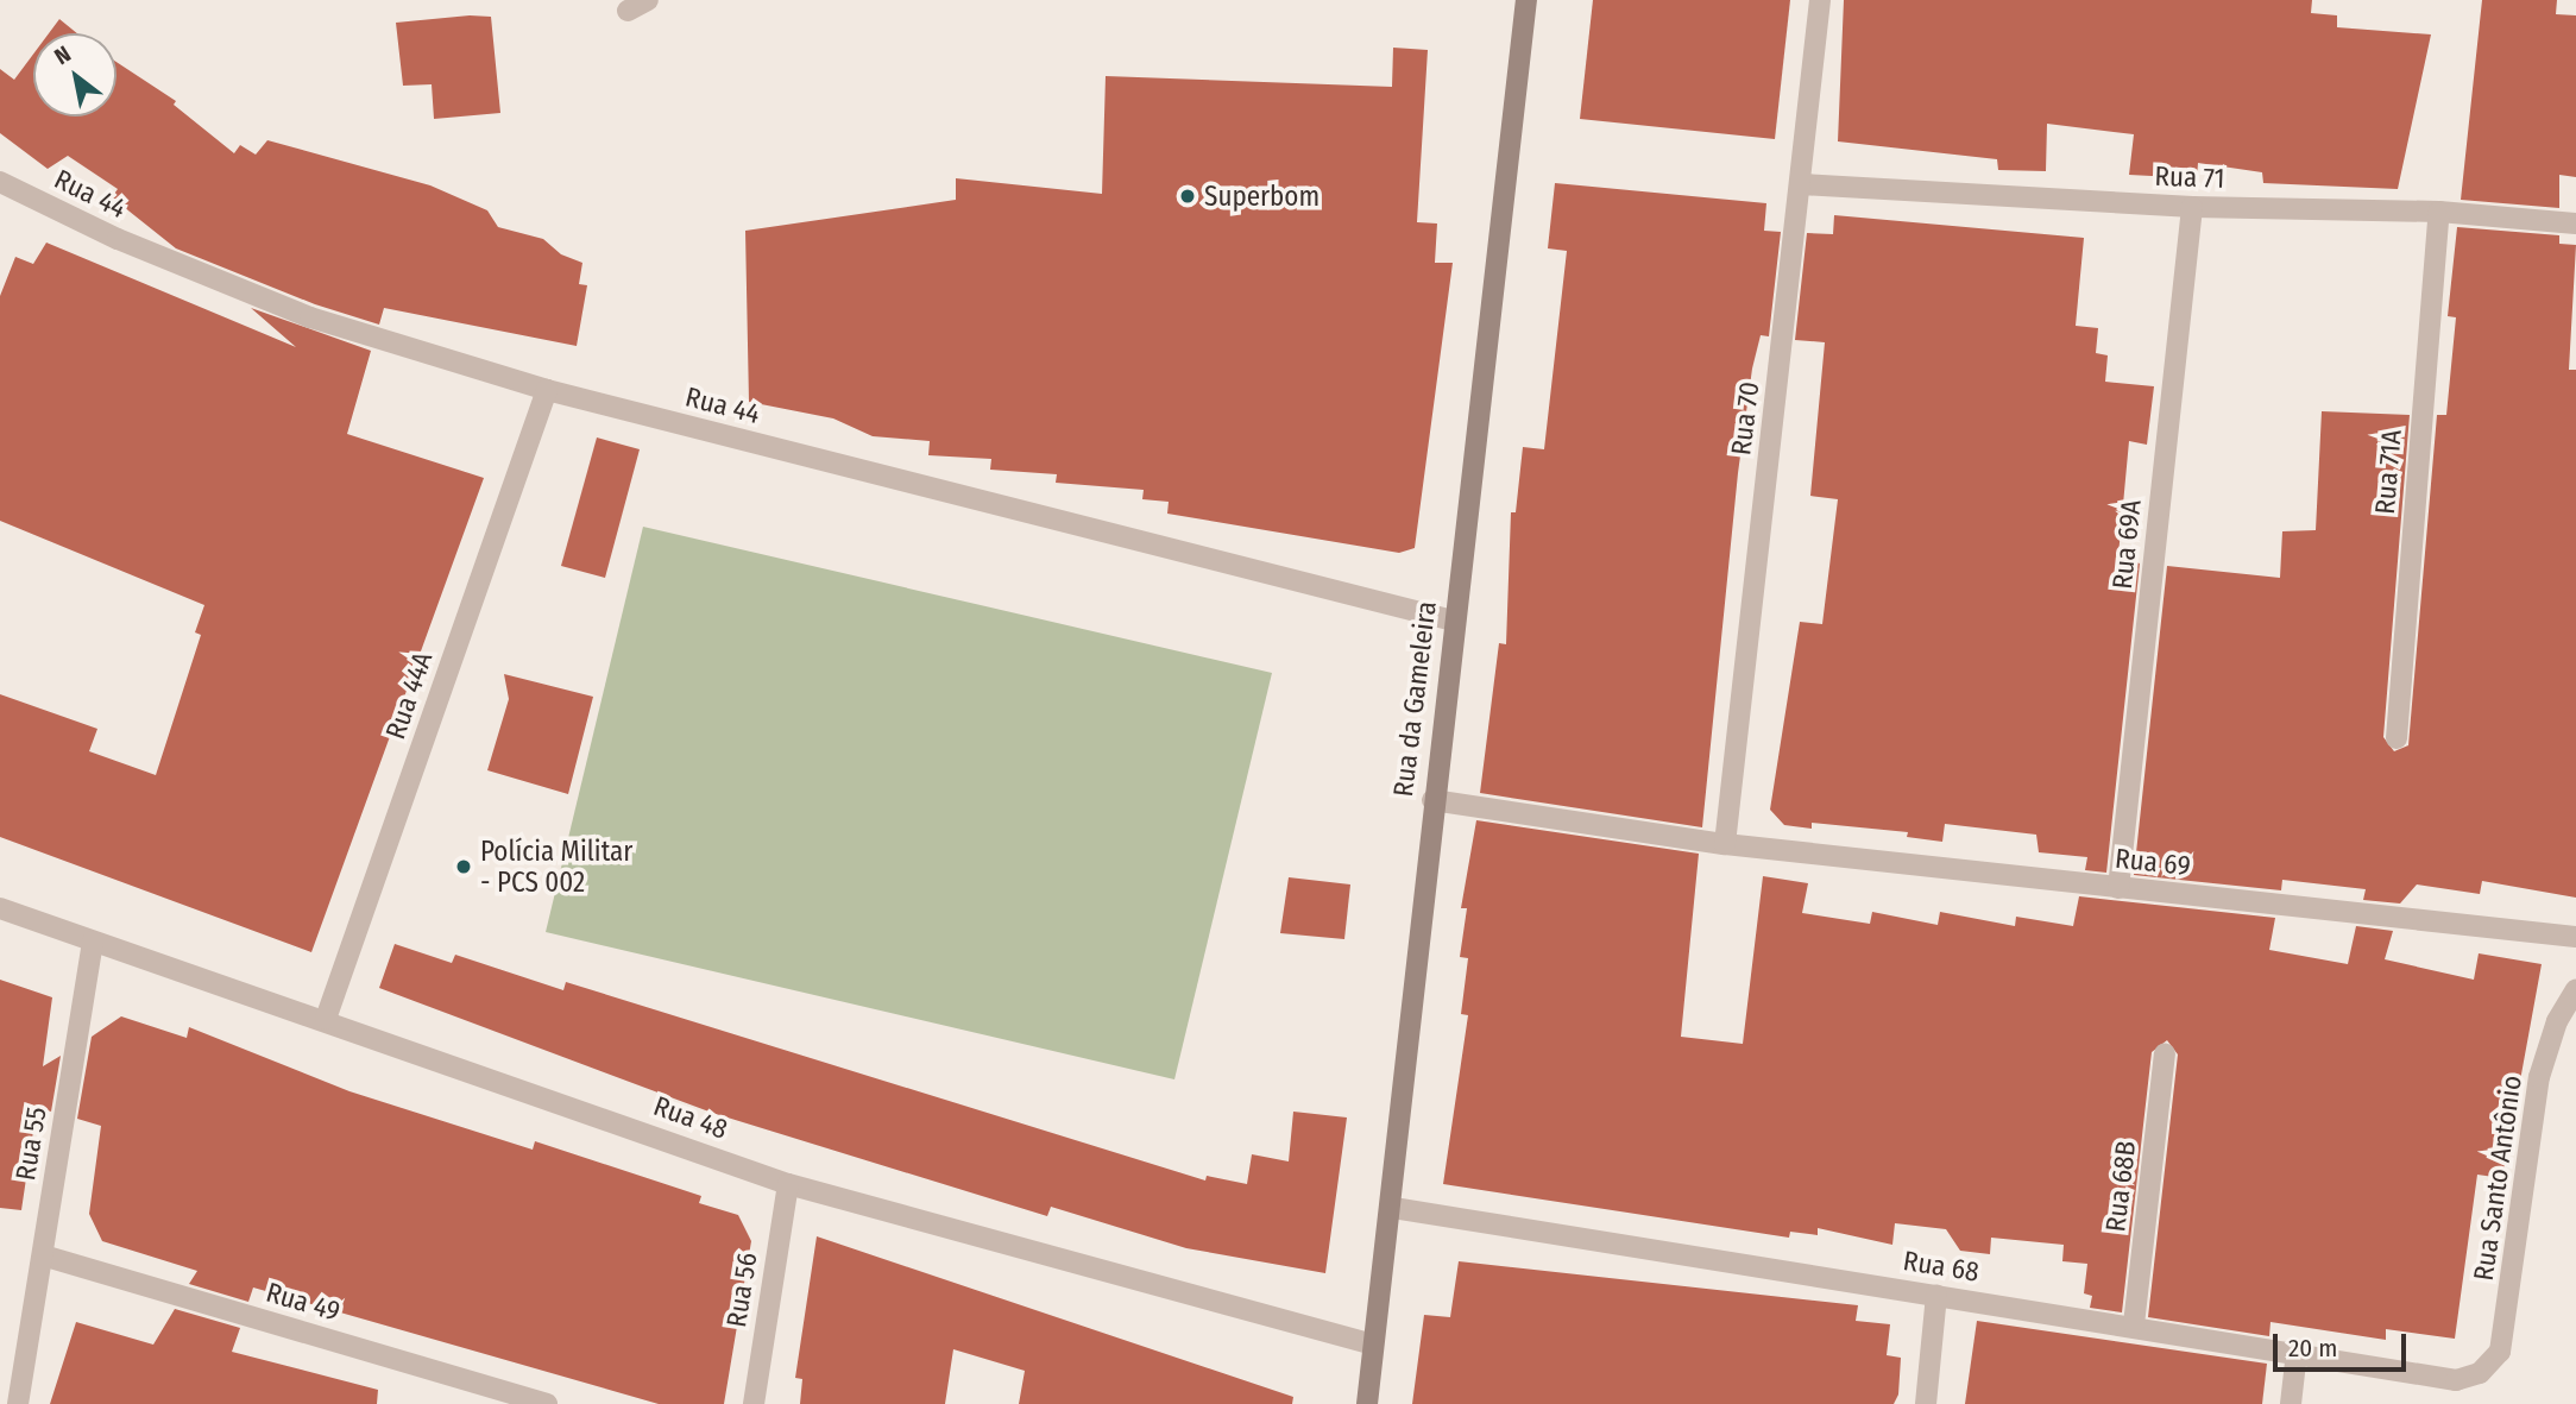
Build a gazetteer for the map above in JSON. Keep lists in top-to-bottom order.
{
  "streets": {
    "street": [
      "Rua 71",
      "Rua 44",
      "Rua 70",
      "Rua 71A",
      "Rua 69A",
      "Rua 44A",
      "Rua da Gameleira",
      "Rua 69",
      "Rua 48",
      "Rua 55",
      "Rua Santo Antônio",
      "Rua 68B",
      "Rua 68",
      "Rua 56",
      "Rua 49"
    ]
  },
  "crossings": [
    ["Rua 71", "Rua 70"],
    ["Rua 71", "Rua 71A"],
    ["Rua 71", "Rua 69A"],
    ["Rua 44", "Rua 44A"],
    ["Rua 44", "Rua da Gameleira"],
    ["Rua 70", "Rua 69"],
    ["Rua 69A", "Rua 69"],
    ["Rua 44A", "Rua 48"],
    ["Rua da Gameleira", "Rua 69"],
    ["Rua da Gameleira", "Rua 48"],
    ["Rua da Gameleira", "Rua 68"],
    ["Rua 48", "Rua 55"],
    ["Rua 48", "Rua 56"],
    ["Rua 55", "Rua 49"],
    ["Rua Santo Antônio", "Rua 68"],
    ["Rua 68B", "Rua 68"]
  ],
  "places": ["Superbom", "Polícia Militar - PCS 002"],
  "scale_bar": "20 m",
  "north": "top left"
}
